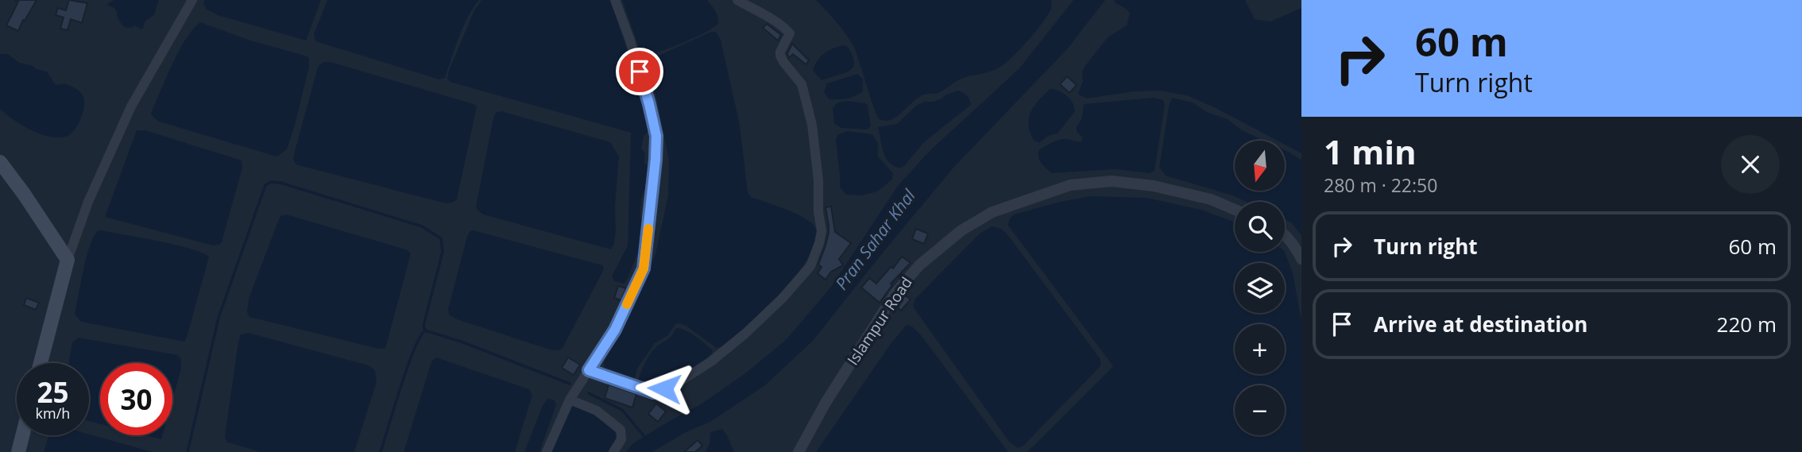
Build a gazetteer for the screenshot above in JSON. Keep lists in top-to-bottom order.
{
  "streets": {
    "street": ["Islampur Road"]
  },
  "water": ["Pran Sahar Khal"],
  "north": "bottom",
  "page": {
    "turn": ["60 m", "Turn right"],
    "heading": ["1 min", "280 m · 22:50"],
    "map_buttons": ["+", "−"],
    "list": [
      {
        "name": "Turn right",
        "value": "60 m"
      },
      {
        "name": "Arrive at destination",
        "value": "220 m"
      }
    ],
    "speed": "25 km/h",
    "limit": "30"
  }
}
